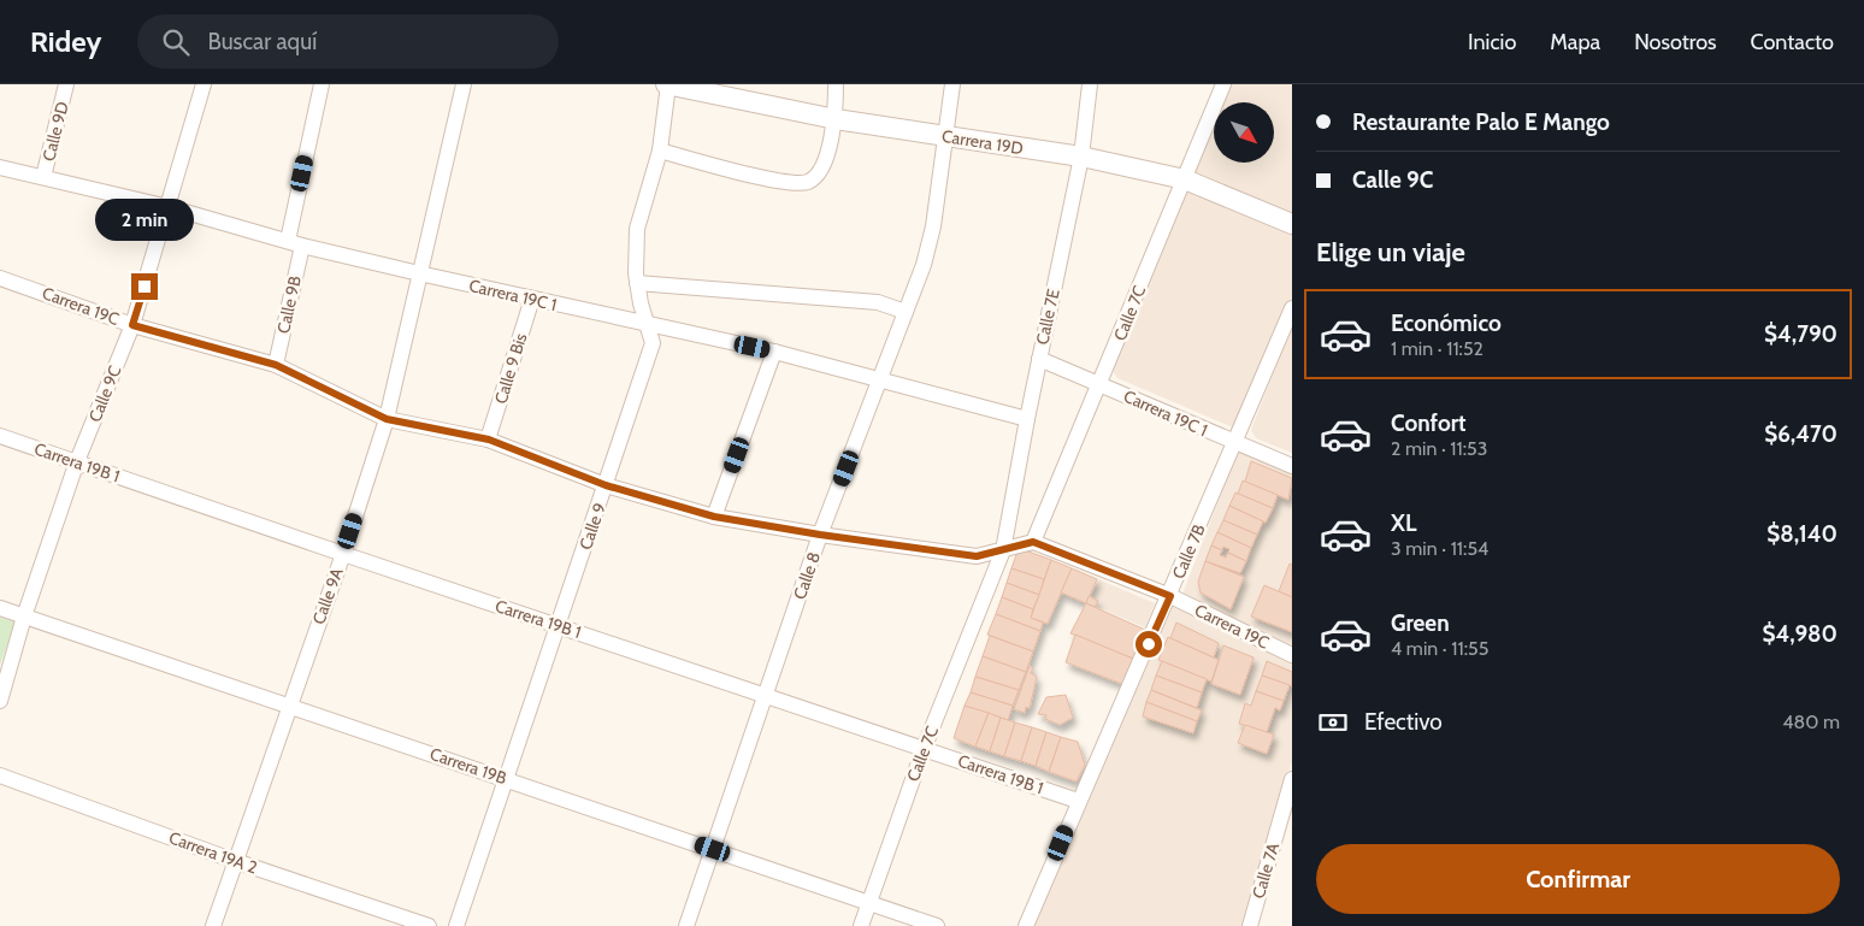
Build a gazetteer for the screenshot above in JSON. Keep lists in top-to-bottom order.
{
  "streets": {
    "street": [
      "Calle 9D",
      "Carrera 19D",
      "Carrera 19C 1",
      "Calle 9B",
      "Carrera 19C",
      "Calle 7C",
      "Calle 7E",
      "Calle 9 Bis",
      "Calle 9C",
      "Carrera 19B 1",
      "Calle 9",
      "Calle 7B",
      "Calle 8",
      "Calle 9A",
      "Carrera 19B",
      "Carrera 19A 2",
      "Calle 7A"
    ]
  },
  "crossings": [
    ["Calle 9D", "Carrera 19C 1"],
    ["Carrera 19D", "Calle 7C"],
    ["Carrera 19D", "Calle 7E"],
    ["Carrera 19D", "Calle 9"],
    ["Carrera 19D", "Calle 8"],
    ["Carrera 19C 1", "Calle 9B"],
    ["Carrera 19C 1", "Calle 7C"],
    ["Carrera 19C 1", "Calle 7E"],
    ["Carrera 19C 1", "Calle 9 Bis"],
    ["Carrera 19C 1", "Calle 9C"],
    ["Carrera 19C 1", "Calle 9"],
    ["Carrera 19C 1", "Calle 7B"],
    ["Carrera 19C 1", "Calle 8"],
    ["Carrera 19C 1", "Calle 9A"],
    ["Calle 9B", "Carrera 19C"],
    ["Carrera 19C", "Calle 7C"],
    ["Carrera 19C", "Calle 7E"],
    ["Carrera 19C", "Calle 9 Bis"],
    ["Carrera 19C", "Calle 9C"],
    ["Carrera 19C", "Calle 9"],
    ["Carrera 19C", "Calle 7B"],
    ["Carrera 19C", "Calle 8"],
    ["Carrera 19C", "Calle 9A"],
    ["Calle 7C", "Calle 7E"],
    ["Calle 7C", "Carrera 19B 1"],
    ["Calle 7C", "Carrera 19B"],
    ["Calle 9C", "Carrera 19B 1"],
    ["Calle 9C", "Carrera 19B"],
    ["Carrera 19B 1", "Calle 9"],
    ["Carrera 19B 1", "Calle 7B"],
    ["Carrera 19B 1", "Calle 8"],
    ["Carrera 19B 1", "Calle 9A"],
    ["Calle 9", "Carrera 19B"],
    ["Calle 8", "Carrera 19B"],
    ["Calle 9A", "Carrera 19B"],
    ["Calle 9A", "Carrera 19A 2"]
  ],
  "north": "bottom right",
  "page": {
    "header": "Ridey",
    "search": "Buscar aquí",
    "nav": [
      "Inicio",
      "Mapa",
      "Nosotros",
      "Contacto"
    ],
    "banner": ["Restaurante Palo E Mango", "Calle 9C"],
    "bubble": "2 min",
    "heading": "Elige un viaje",
    "list": [
      {
        "name": "Económico",
        "note": "1 min · 11:52",
        "value": "$4,790"
      },
      {
        "name": "Confort",
        "note": "2 min · 11:53",
        "value": "$6,470"
      },
      {
        "name": "XL",
        "note": "3 min · 11:54",
        "value": "$8,140"
      },
      {
        "name": "Green",
        "note": "4 min · 11:55",
        "value": "$4,980"
      }
    ],
    "pay": ["Efectivo", "480 m"],
    "buttons": "Confirmar"
  }
}
